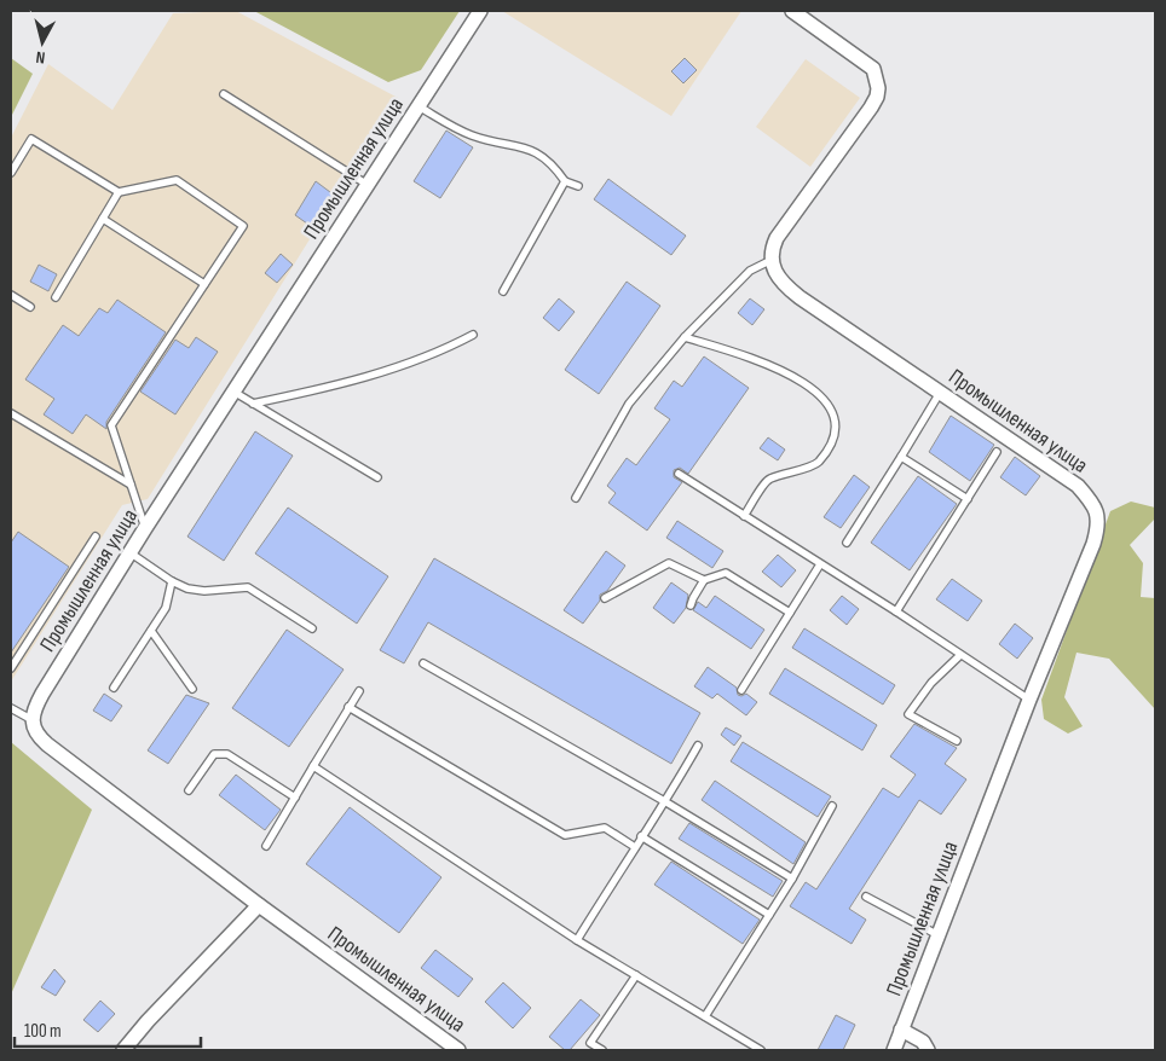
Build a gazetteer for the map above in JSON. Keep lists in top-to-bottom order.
{
  "streets": {
    "street": ["Промышленная улица"]
  },
  "scale_bar": "100 m",
  "north": "bottom"
}
